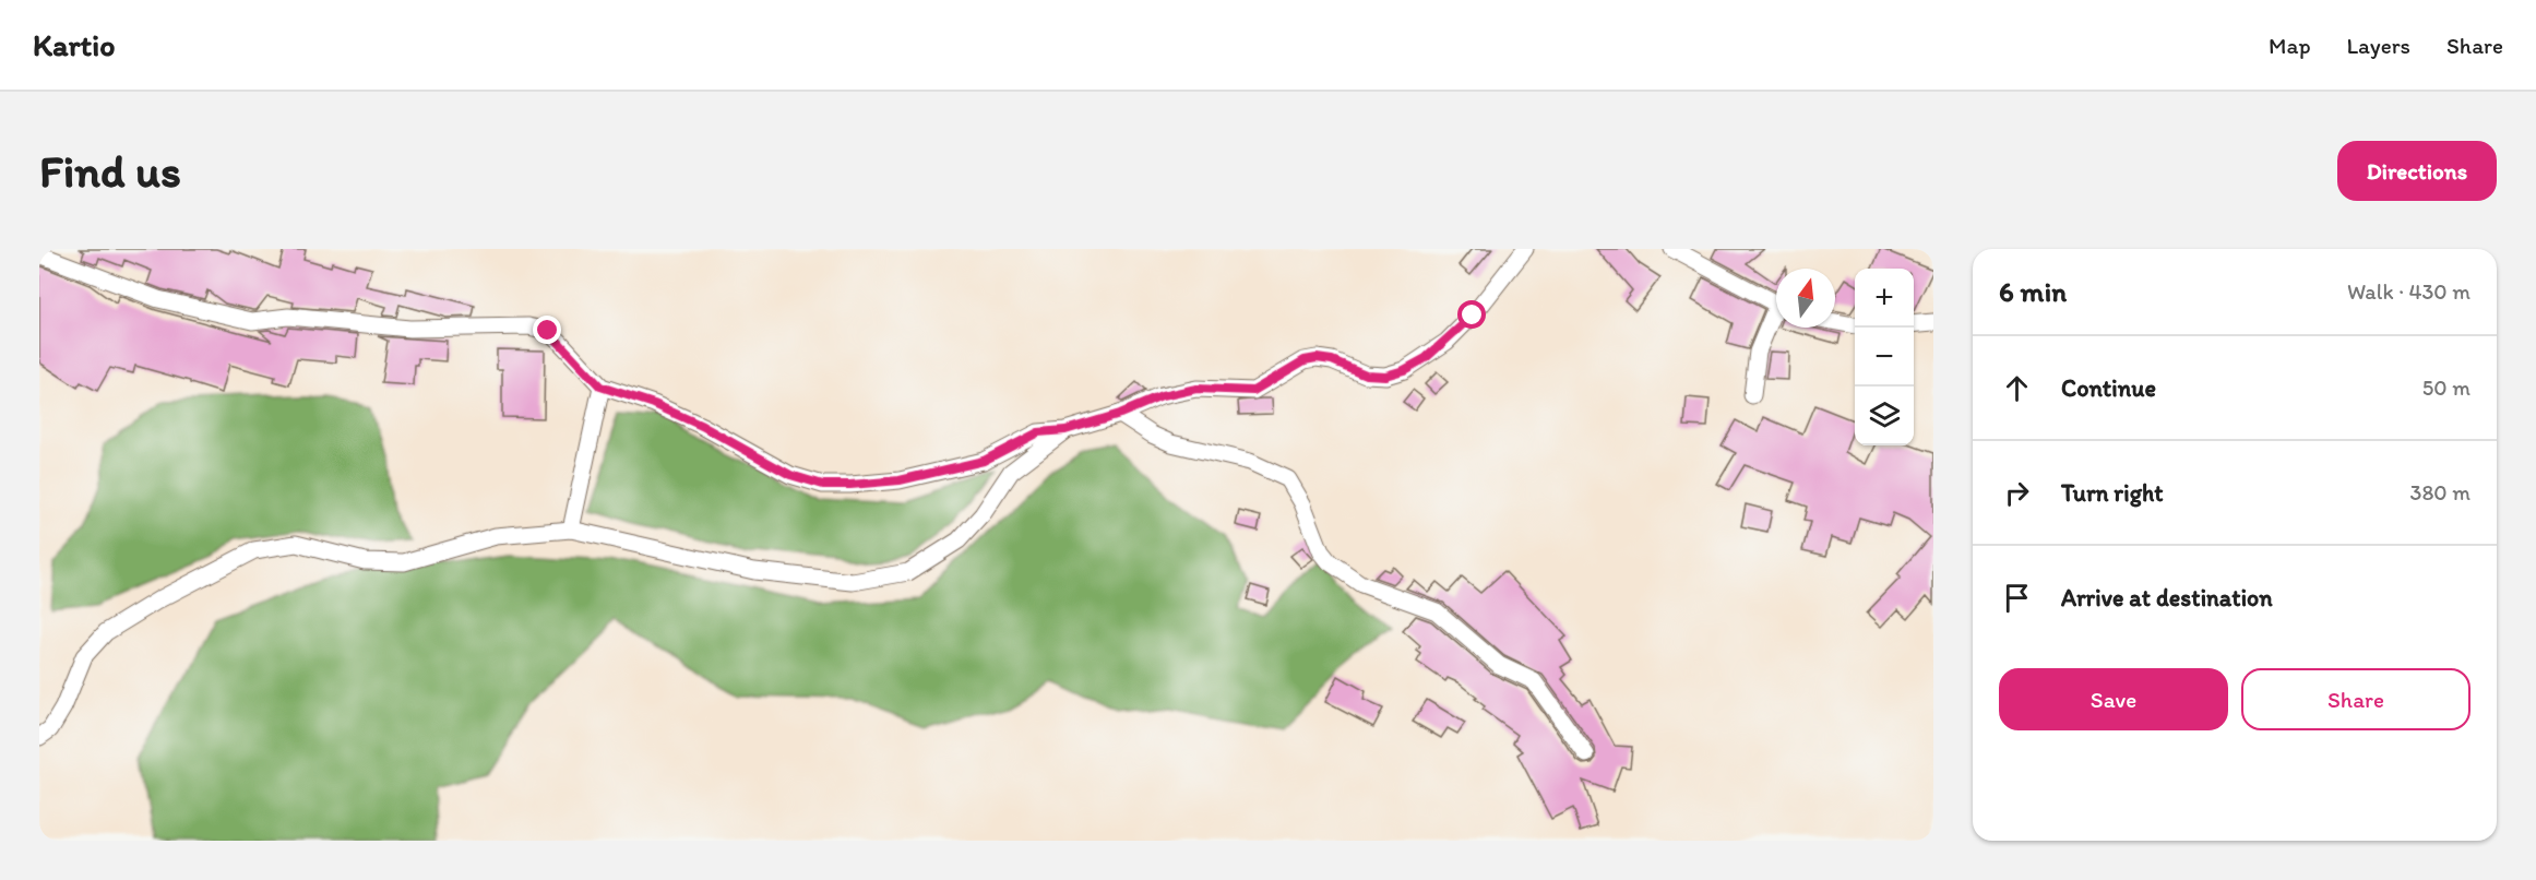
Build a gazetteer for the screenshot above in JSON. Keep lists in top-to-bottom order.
{
  "north": "top",
  "page": {
    "header": "Kartio",
    "nav": ["Map", "Layers", "Share"],
    "buttons": [
      "Directions",
      ["Save", "Share"]
    ],
    "title": "Find us",
    "heading": ["6 min", "Walk · 430 m"],
    "map_buttons": ["+", "−"],
    "list": [
      ["Continue", "50 m"],
      ["Turn right", "380 m"],
      "Arrive at destination"
    ]
  }
}
